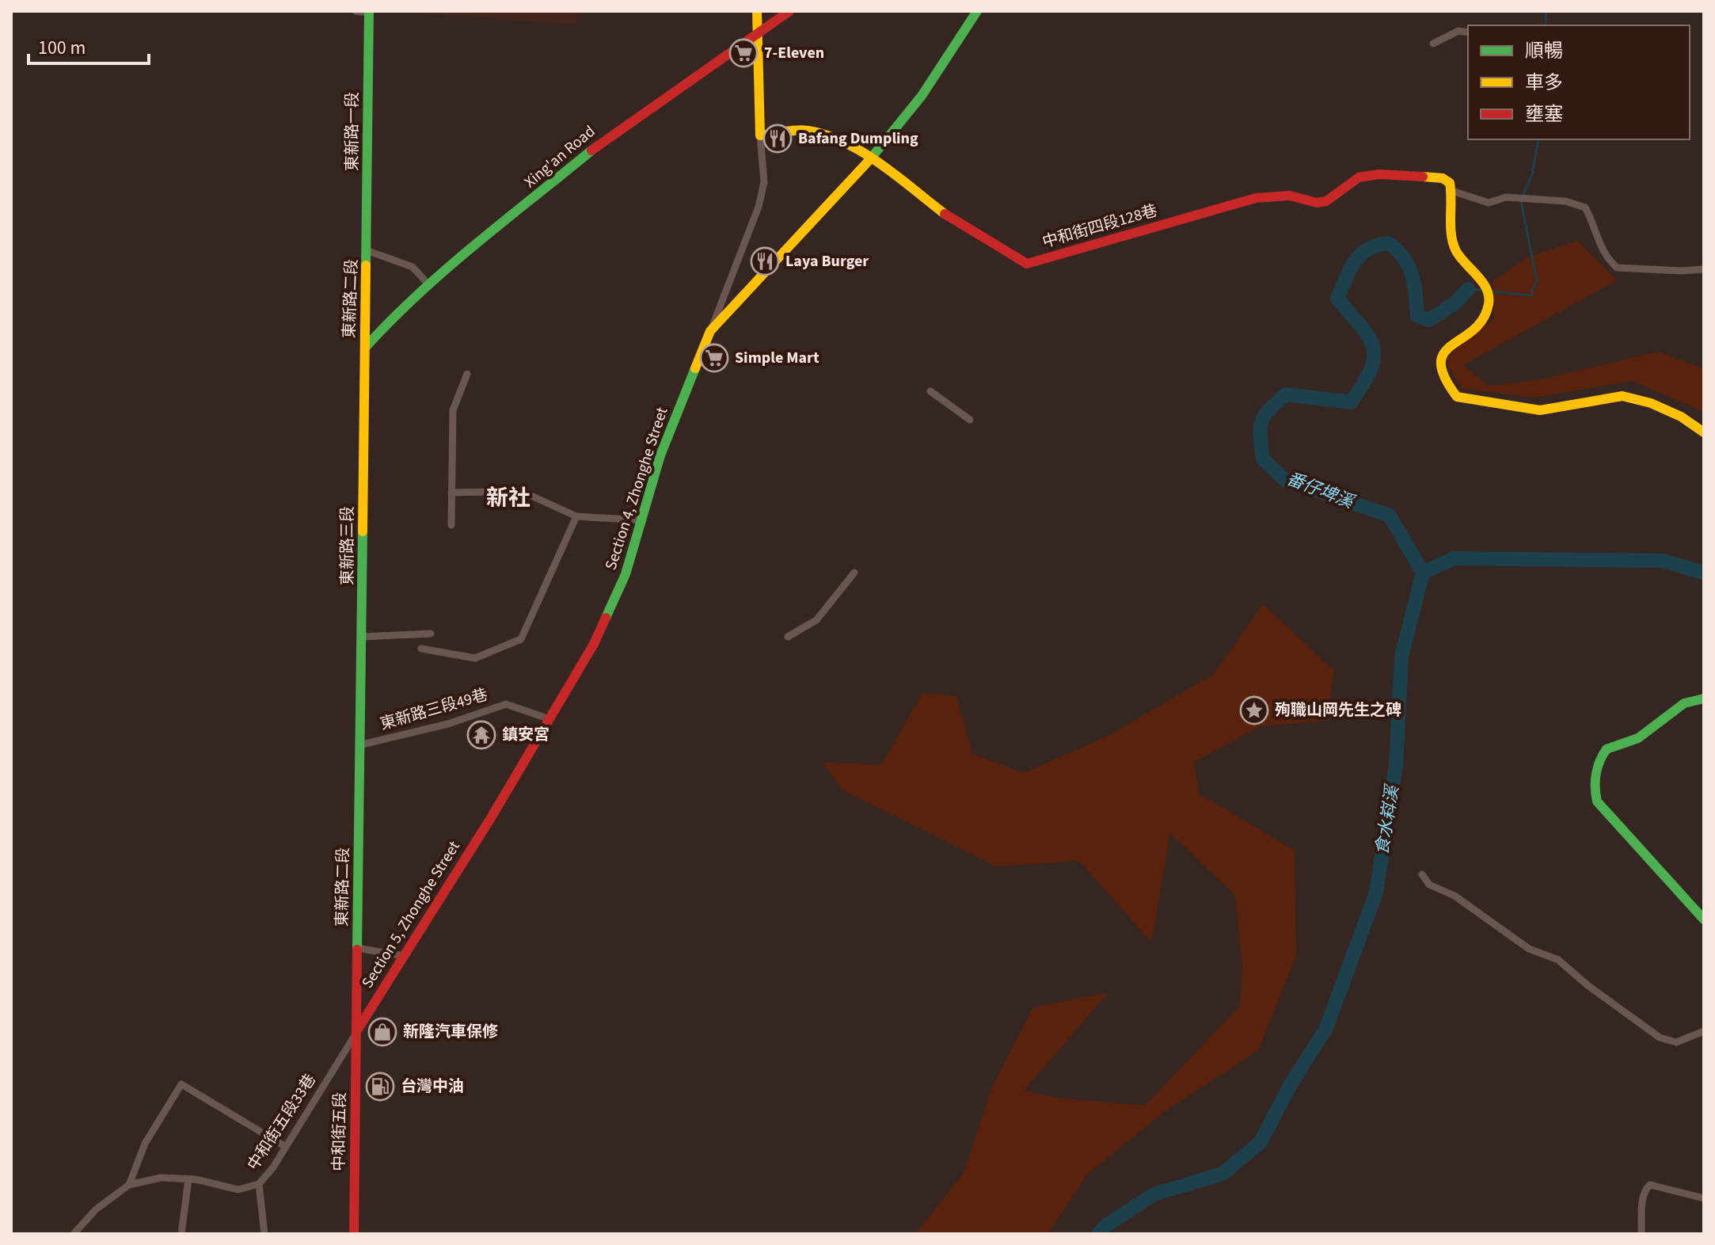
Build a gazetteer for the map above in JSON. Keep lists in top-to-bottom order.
{
  "streets": {
    "street": [
      "東新路一段",
      "Xing'an Road",
      "中和街四段128巷",
      "東新路二段",
      "Section 4, Zhonghe Street",
      "東新路三段",
      "東新路三段49巷",
      "Section 5, Zhonghe Street",
      "中和街五段33巷",
      "中和街五段"
    ]
  },
  "crossings": [
    ["東新路一段", "東新路二段"],
    ["Xing'an Road", "東新路二段"],
    ["Xing'an Road", "東新路三段"],
    ["中和街四段128巷", "Section 4, Zhonghe Street"],
    ["東新路二段", "東新路三段"],
    ["東新路二段", "東新路三段49巷"],
    ["東新路二段", "Section 5, Zhonghe Street"],
    ["東新路二段", "中和街五段33巷"],
    ["東新路二段", "中和街五段"],
    ["Section 4, Zhonghe Street", "東新路三段49巷"],
    ["Section 4, Zhonghe Street", "Section 5, Zhonghe Street"],
    ["東新路三段", "東新路三段49巷"],
    ["Section 5, Zhonghe Street", "中和街五段33巷"],
    ["Section 5, Zhonghe Street", "中和街五段"],
    ["中和街五段33巷", "中和街五段"]
  ],
  "districts": ["新社"],
  "water": ["番仔埤溪", "食水嵙溪"],
  "places": {
    "supermarket": ["7-Eleven", "Simple Mart"],
    "restaurant": ["Bafang Dumpling", "Laya Burger"],
    "place": ["殉職山岡先生之碑"],
    "temple": ["鎮安宮"],
    "shop": ["新隆汽車保修"],
    "fuel station": ["台灣中油"]
  },
  "legend": ["順暢", "車多", "壅塞"],
  "scale_bar": "100 m"
}
